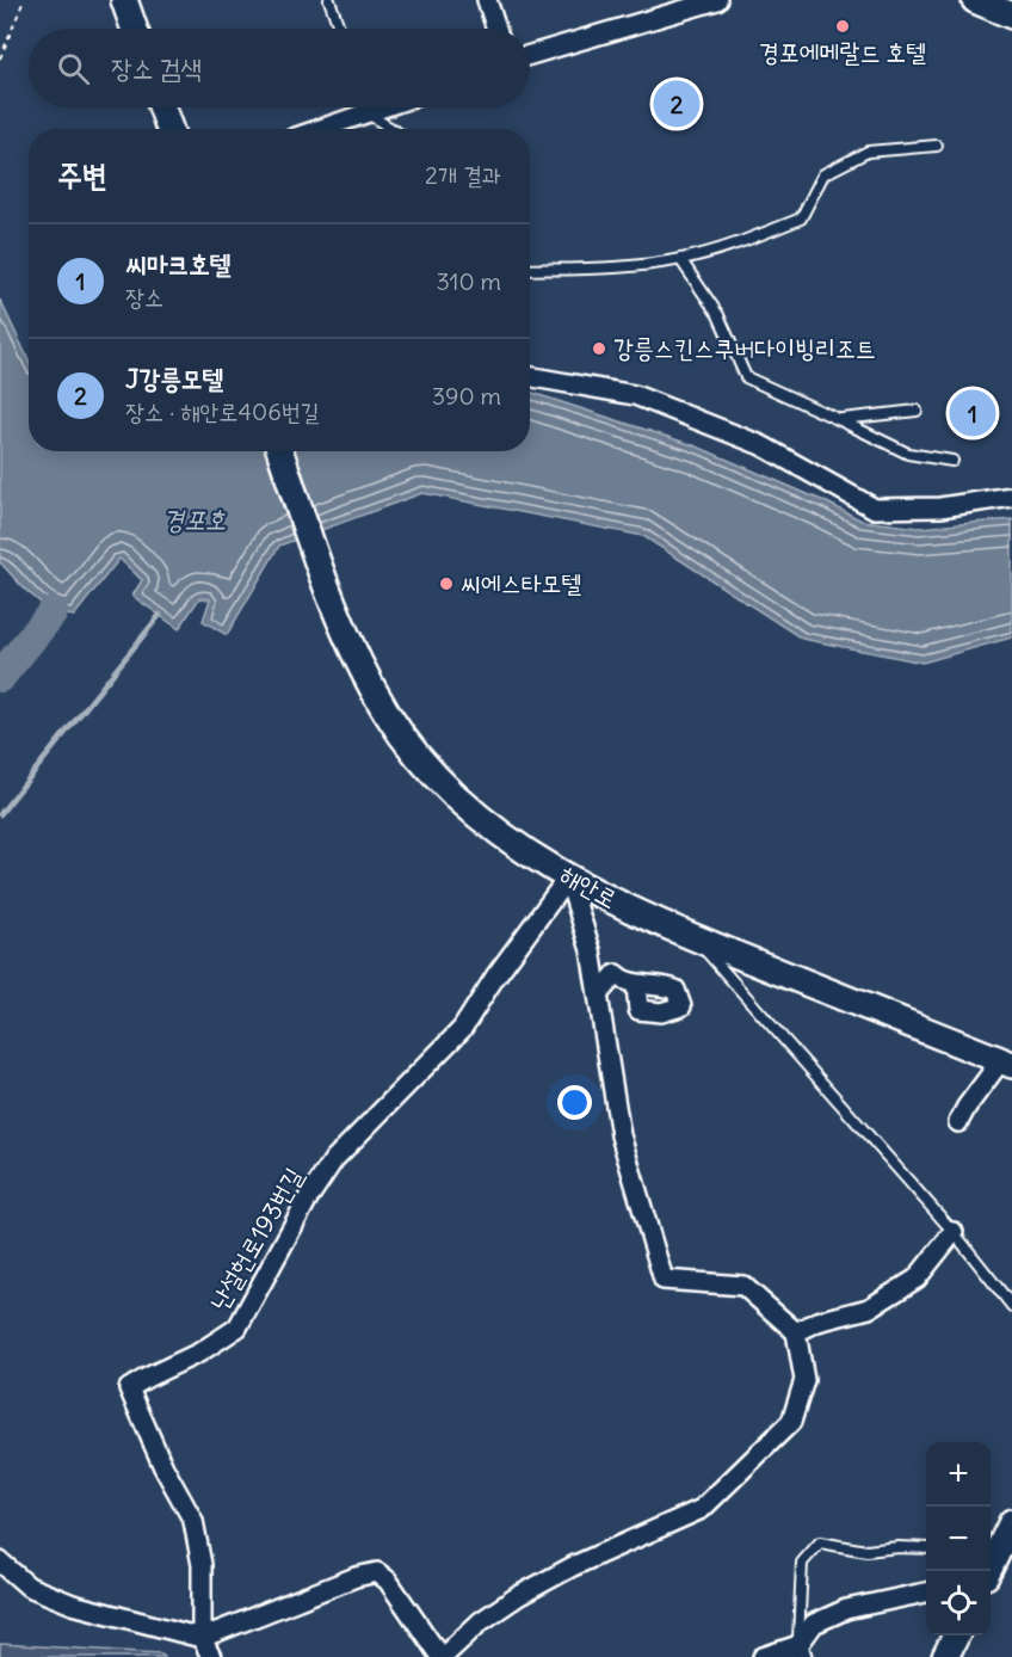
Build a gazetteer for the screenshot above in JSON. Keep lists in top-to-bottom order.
{
  "streets": {
    "street": ["해안로", "난설헌로193번길"]
  },
  "crossings": [
    ["해안로", "난설헌로193번길"]
  ],
  "water": ["경포호"],
  "places": ["경포에메랄드 호텔", "강릉스킨스쿠버다이빙리조트", "씨에스타모텔"],
  "page": {
    "search": "장소 검색",
    "pins": ["2", "1"],
    "heading": ["주변", "2개 결과"],
    "list": [
      {
        "mark": "1",
        "name": "씨마크호텔",
        "note": "장소",
        "value": "310 m"
      },
      {
        "mark": "2",
        "name": "J강릉모텔",
        "note": "장소 · 해안로406번길",
        "value": "390 m"
      }
    ],
    "map_buttons": ["+", "−"]
  }
}
